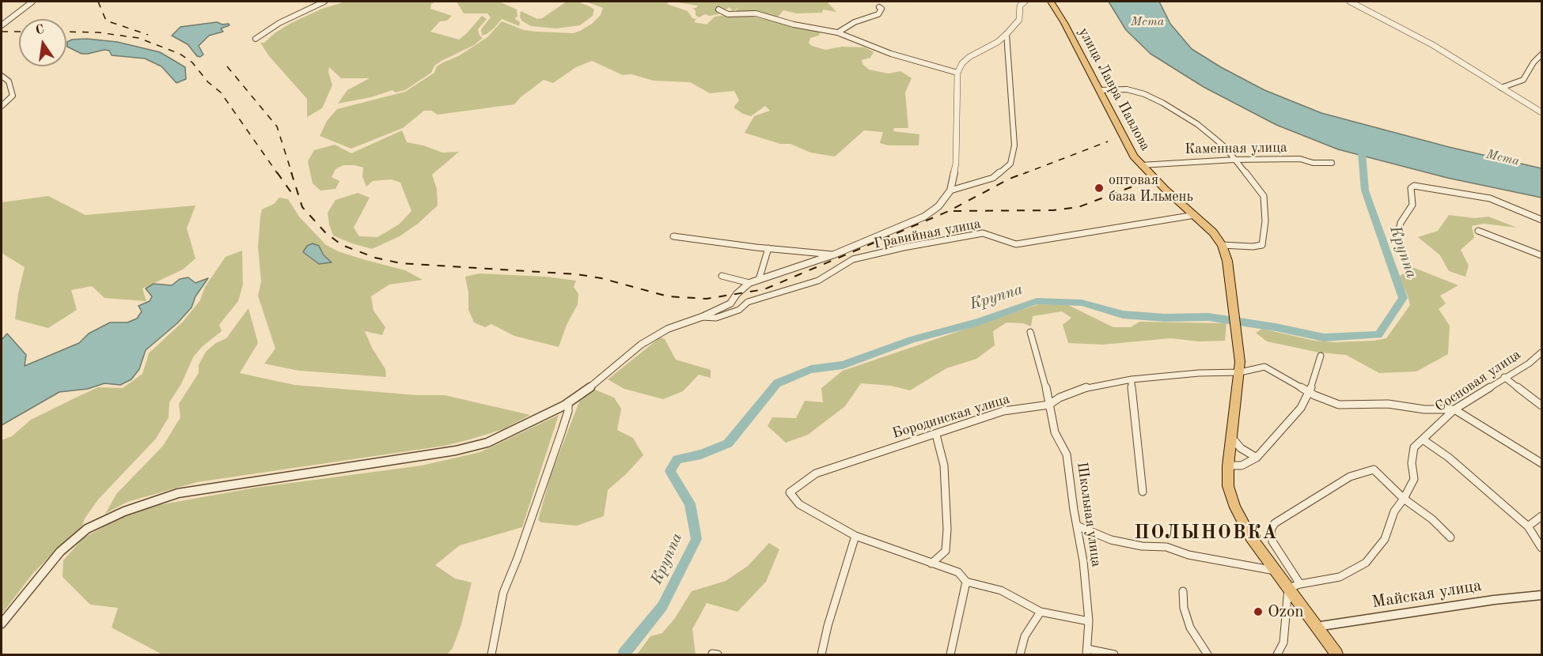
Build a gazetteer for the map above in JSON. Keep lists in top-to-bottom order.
{
  "streets": {
    "main road": ["улица Лавра Павлова"],
    "street": [
      "Каменная улица",
      "Гравийная улица",
      "Сосновая улица",
      "Бородинская улица",
      "Школьная улица",
      "Майская улица"
    ]
  },
  "crossings": [
    ["улица Лавра Павлова", "Каменная улица"],
    ["улица Лавра Павлова", "Гравийная улица"],
    ["Сосновая улица", "Бородинская улица"],
    ["Бородинская улица", "Школьная улица"]
  ],
  "districts": ["ПОЛЫНОВКА"],
  "water": ["Мста", "Круппа"],
  "places": ["оптовая база Ильмень", "Ozon"],
  "north": "top"
}
